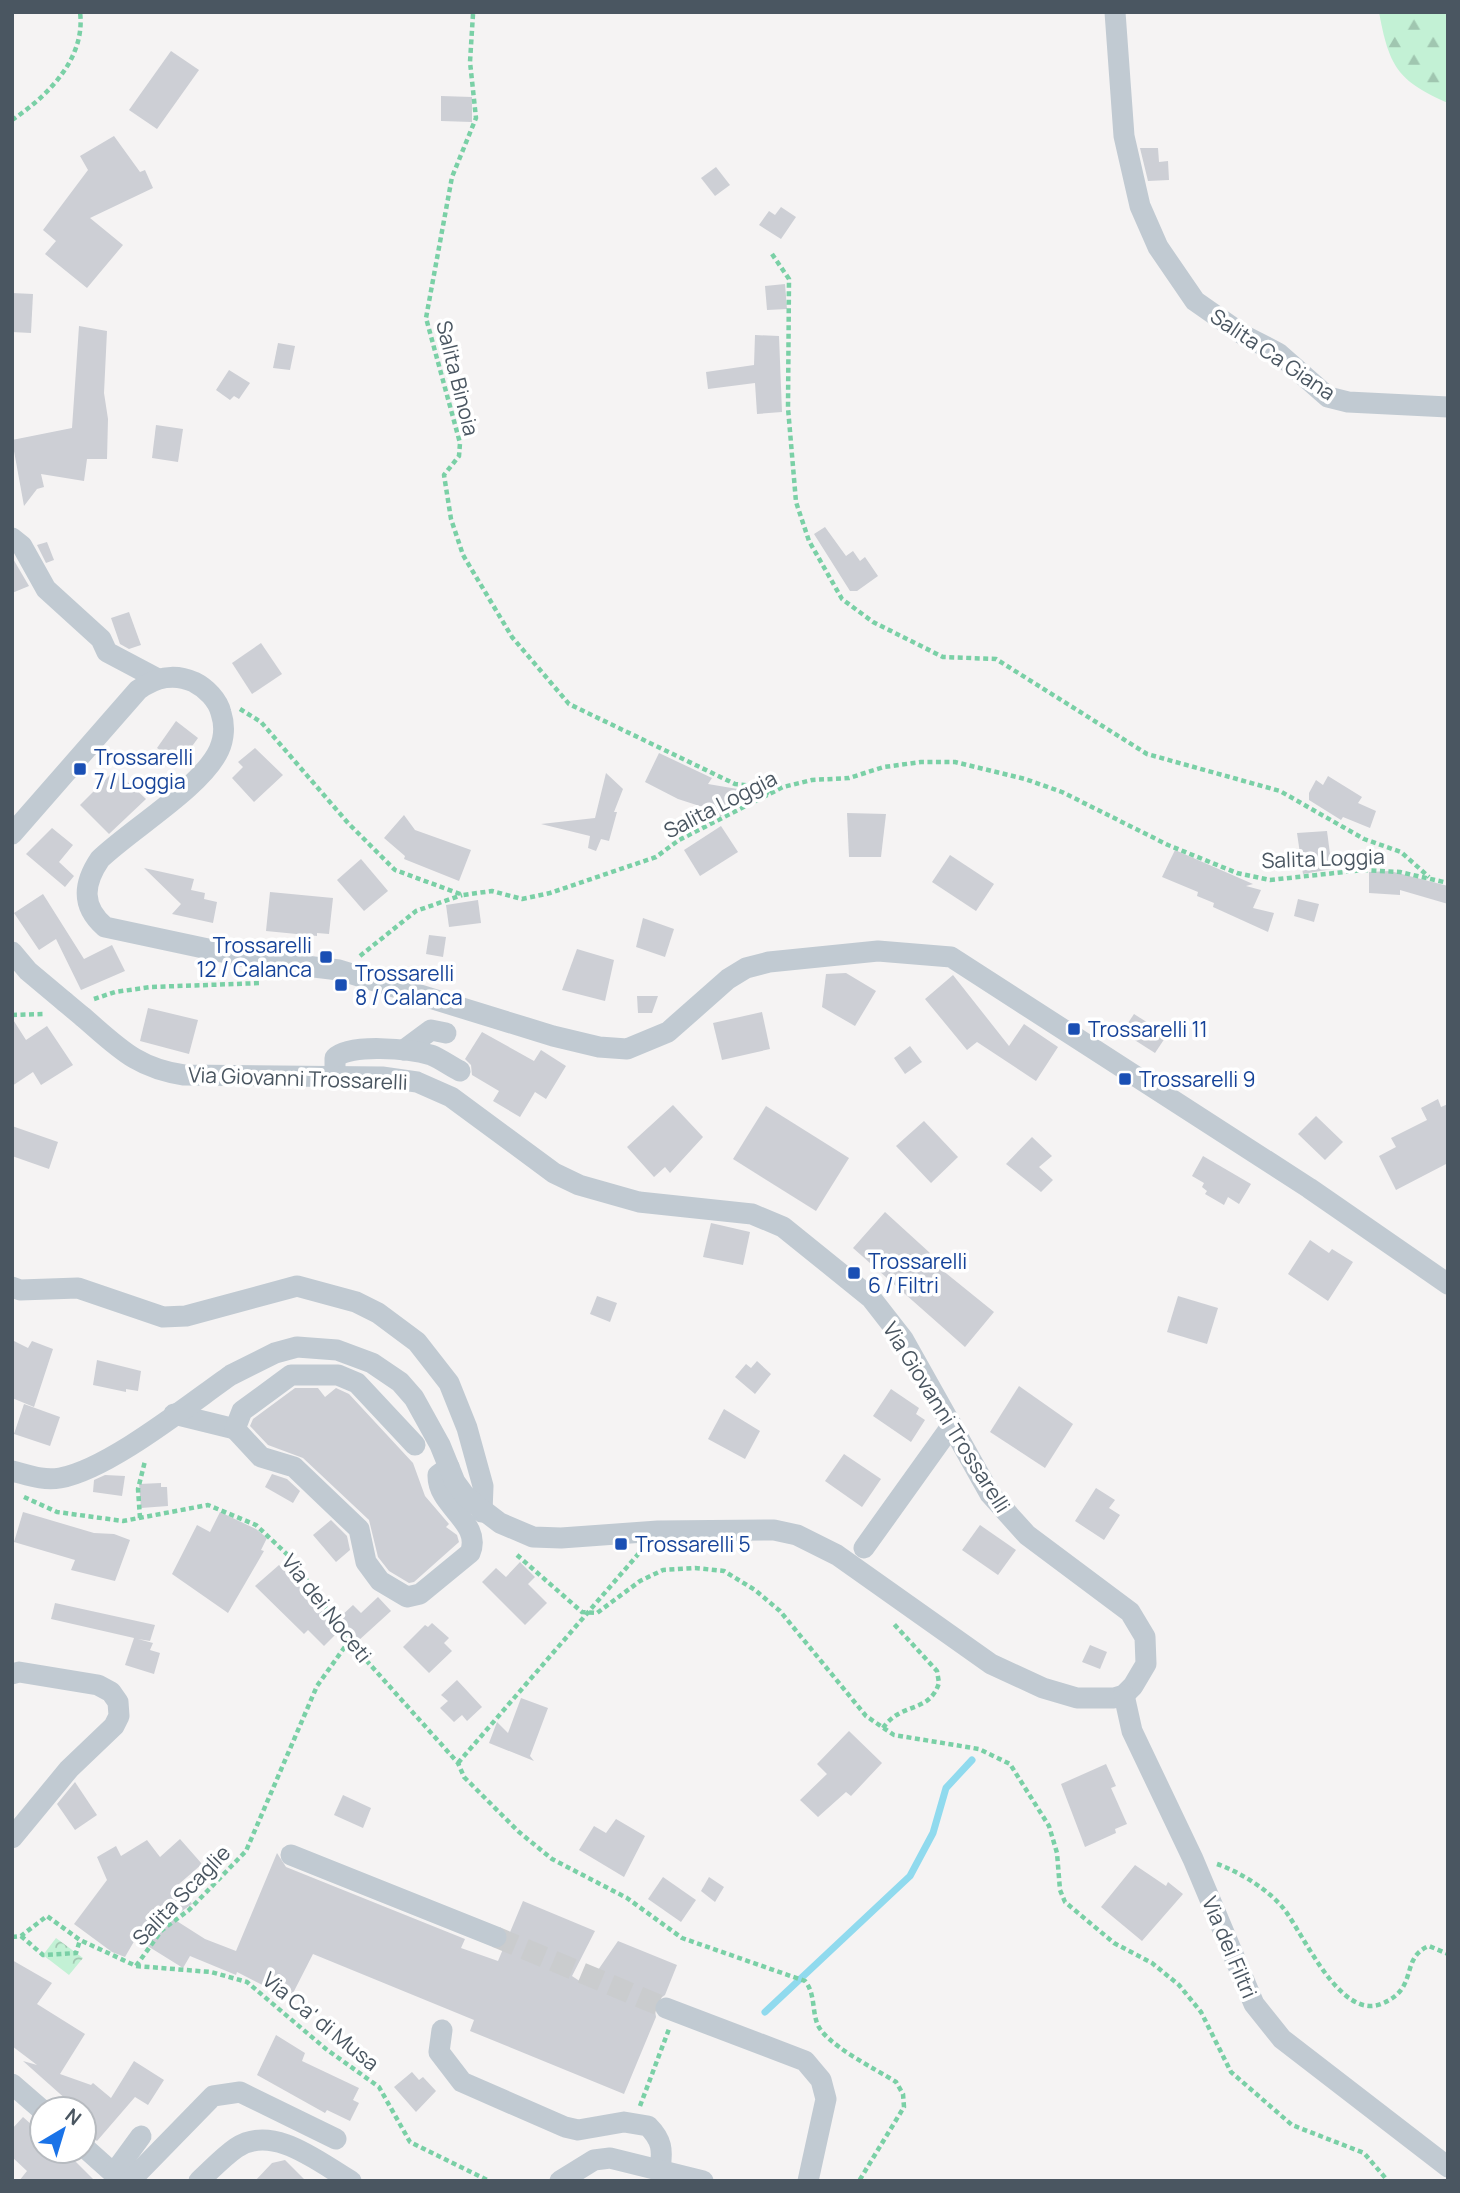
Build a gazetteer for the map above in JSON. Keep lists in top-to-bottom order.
{
  "streets": {
    "street": ["Salita Ca Giana", "Via Giovanni Trossarelli", "Via dei Filtri"],
    "path": [
      "Salita Binoia",
      "Salita Loggia",
      "Via dei Noceti",
      "Salita Scaglie",
      "Via Ca' di Musa"
    ]
  },
  "crossings": [
    ["Salita Binoia", "Salita Loggia"],
    ["Via Giovanni Trossarelli", "Via dei Filtri"],
    ["Via dei Noceti", "Salita Scaglie"],
    ["Salita Scaglie", "Via Ca' di Musa"]
  ],
  "places": {
    "transit": [
      "Trossarelli 7 / Loggia",
      "Trossarelli 12 / Calanca",
      "Trossarelli 8 / Calanca",
      "Trossarelli 11",
      "Trossarelli 9",
      "Trossarelli 6 / Filtri",
      "Trossarelli 5"
    ]
  },
  "north": "top right"
}
